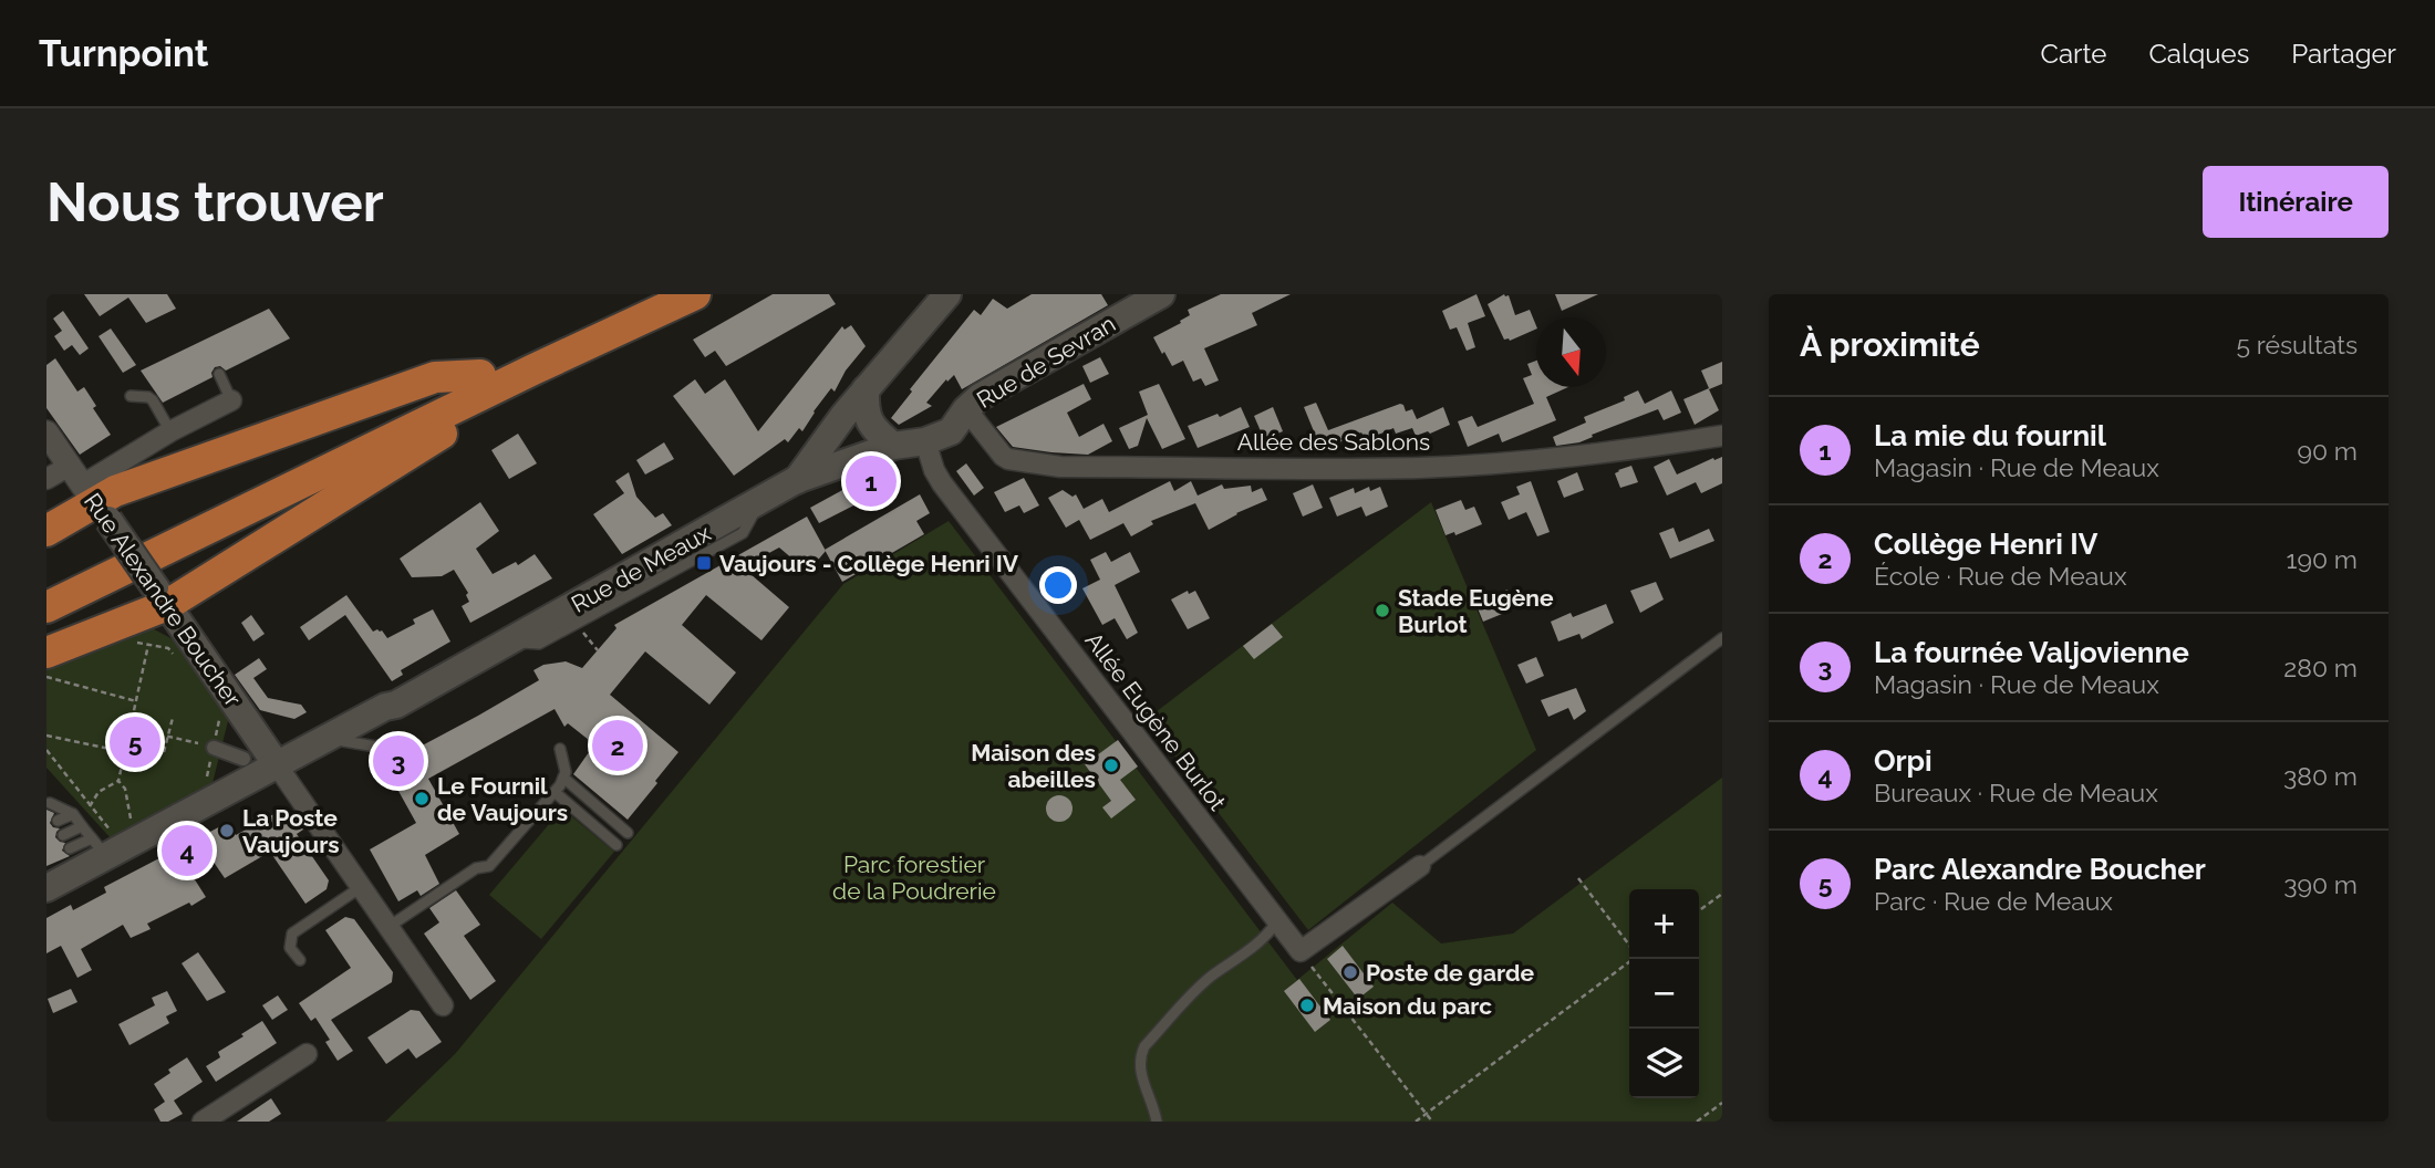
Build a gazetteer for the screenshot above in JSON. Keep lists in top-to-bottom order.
{
  "streets": {
    "main road": ["Rue de Sevran", "Rue de Meaux", "Rue Alexandre Boucher"],
    "street": ["Allée des Sablons", "Allée Eugène Burlot"]
  },
  "crossings": [
    ["Rue de Sevran", "Allée des Sablons"],
    ["Rue de Sevran", "Rue de Meaux"],
    ["Rue de Sevran", "Allée Eugène Burlot"],
    ["Rue de Meaux", "Rue Alexandre Boucher"]
  ],
  "parks": ["Parc forestier de la Poudrerie"],
  "places": {
    "transit": ["Vaujours - Collège Henri IV"],
    "other": [
      "Stade Eugène Burlot",
      "Maison des abeilles",
      "Le Fournil de Vaujours",
      "La Poste Vaujours",
      "Poste de garde",
      "Maison du parc"
    ]
  },
  "north": "bottom",
  "page": {
    "header": "Turnpoint",
    "nav": ["Carte", "Calques", "Partager"],
    "buttons": "Itinéraire",
    "title": "Nous trouver",
    "heading": ["À proximité", "5 résultats"],
    "list": [
      {
        "mark": "1",
        "name": "La mie du fournil",
        "note": "Magasin · Rue de Meaux",
        "value": "90 m"
      },
      {
        "mark": "2",
        "name": "Collège Henri IV",
        "note": "École · Rue de Meaux",
        "value": "190 m"
      },
      {
        "mark": "3",
        "name": "La fournée Valjovienne",
        "note": "Magasin · Rue de Meaux",
        "value": "280 m"
      },
      {
        "mark": "4",
        "name": "Orpi",
        "note": "Bureaux · Rue de Meaux",
        "value": "380 m"
      },
      {
        "mark": "5",
        "name": "Parc Alexandre Boucher",
        "note": "Parc · Rue de Meaux",
        "value": "390 m"
      }
    ],
    "pins": [
      "1",
      "5",
      "2",
      "3",
      "4"
    ],
    "map_buttons": ["+", "−"]
  }
}
